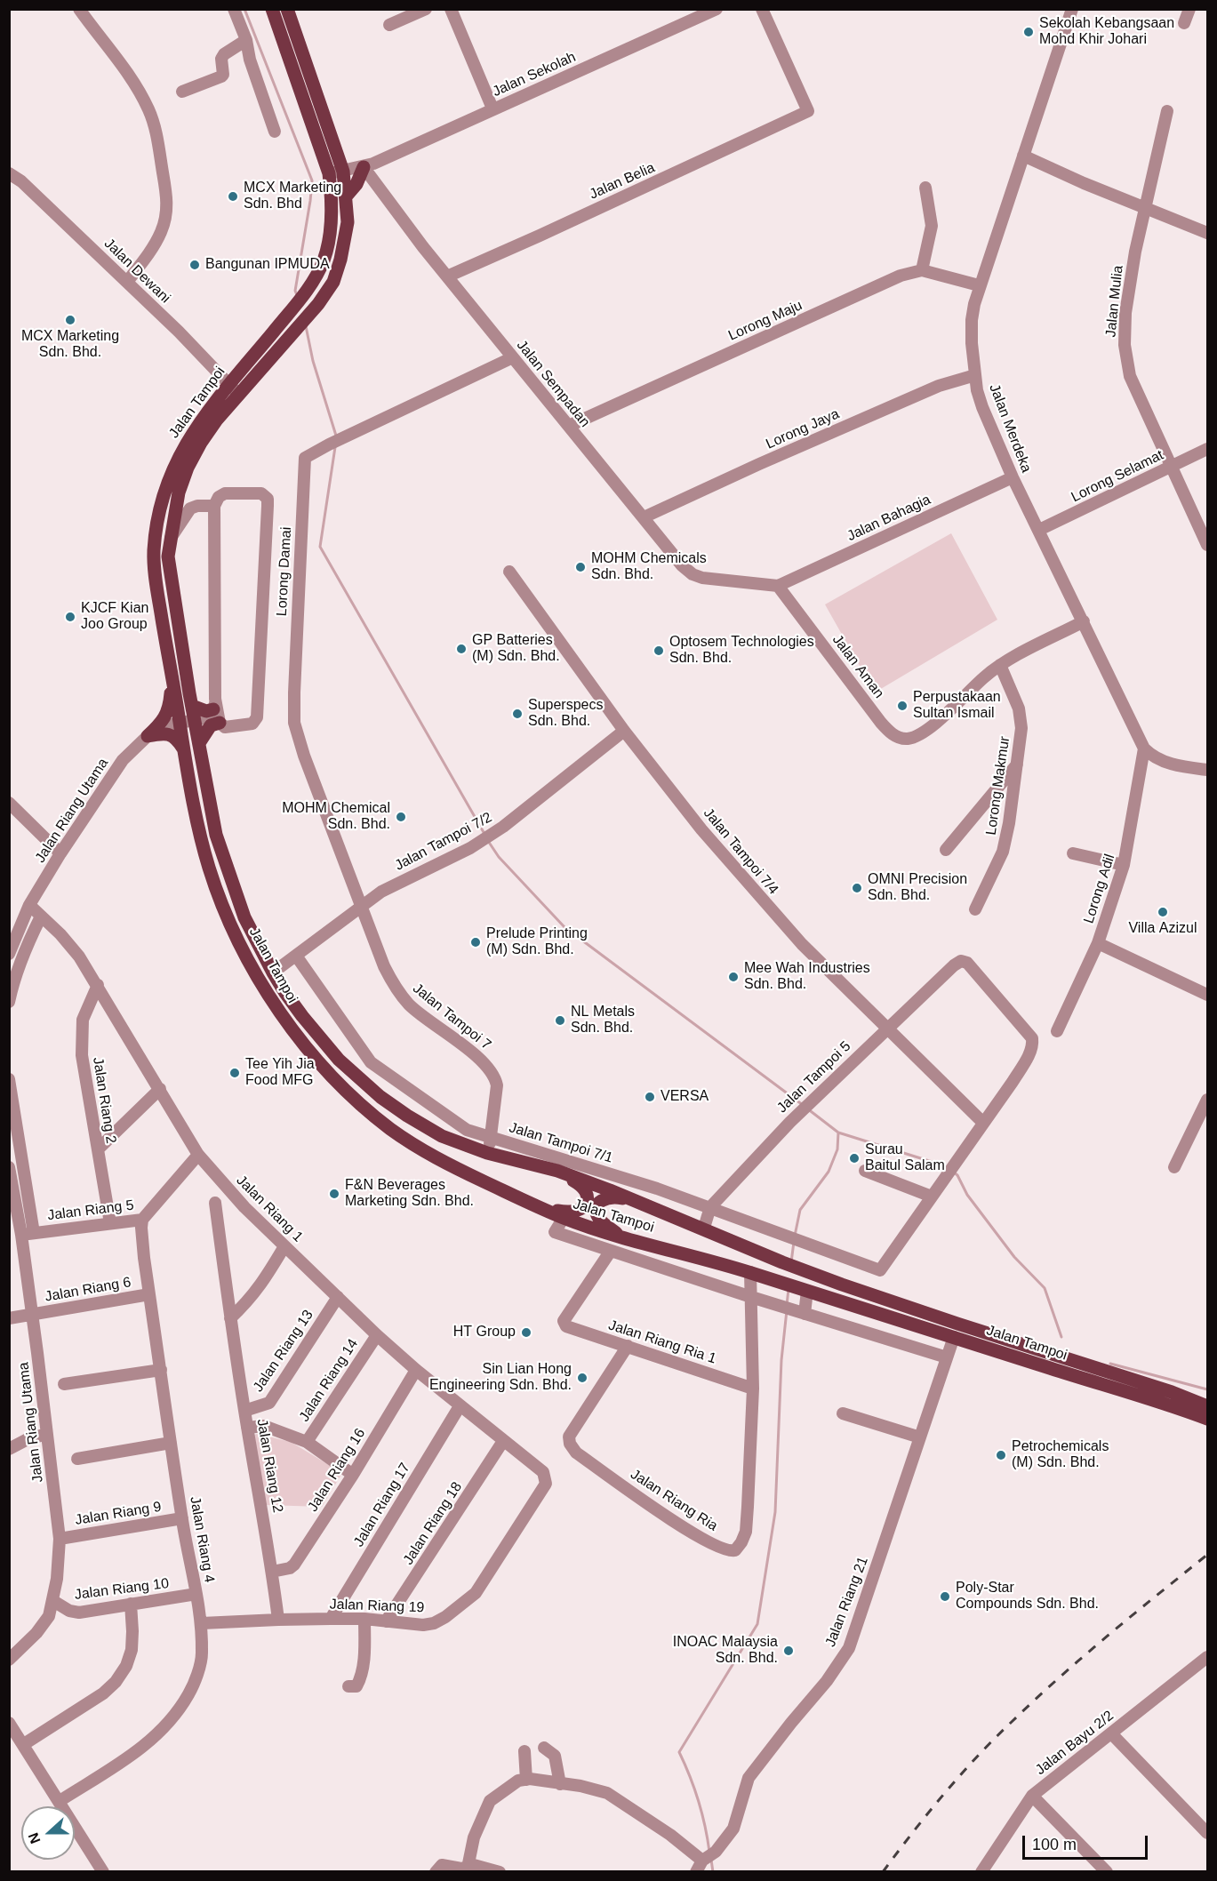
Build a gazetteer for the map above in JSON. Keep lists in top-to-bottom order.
{
  "streets": {
    "main road": ["Jalan Tampoi"],
    "street": [
      "Jalan Sekolah",
      "Jalan Belia",
      "Jalan Dewani",
      "Jalan Mulia",
      "Lorong Maju",
      "Jalan Sempadan",
      "Jalan Merdeka",
      "Lorong Jaya",
      "Lorong Selamat",
      "Jalan Bahagia",
      "Lorong Damai",
      "Jalan Aman",
      "Lorong Makmur",
      "Jalan Riang Utama",
      "Jalan Tampoi 7/2",
      "Jalan Tampoi 7/4",
      "Lorong Adil",
      "Jalan Tampoi 7",
      "Jalan Tampoi 5",
      "Jalan Riang 2",
      "Jalan Tampoi 7/1",
      "Jalan Riang 1",
      "Jalan Riang 5",
      "Jalan Riang 6",
      "Jalan Riang Ria 1",
      "Jalan Riang 13",
      "Jalan Riang 14",
      "Jalan Riang 12",
      "Jalan Riang 16",
      "Jalan Riang Ria",
      "Jalan Riang 17",
      "Jalan Riang 9",
      "Jalan Riang 18",
      "Jalan Riang 4",
      "Jalan Riang 10",
      "Jalan Riang 21",
      "Jalan Riang 19",
      "Jalan Bayu 2/2"
    ]
  },
  "crossings": [
    ["Jalan Sekolah", "Jalan Sempadan"],
    ["Jalan Belia", "Jalan Sempadan"],
    ["Jalan Dewani", "Jalan Tampoi"],
    ["Jalan Mulia", "Lorong Selamat"],
    ["Lorong Maju", "Jalan Sempadan"],
    ["Jalan Sempadan", "Lorong Jaya"],
    ["Jalan Sempadan", "Jalan Bahagia"],
    ["Jalan Sempadan", "Lorong Damai"],
    ["Jalan Sempadan", "Jalan Aman"],
    ["Jalan Tampoi", "Jalan Riang Utama"],
    ["Jalan Tampoi", "Jalan Tampoi 7/2"],
    ["Jalan Tampoi", "Jalan Tampoi 7"],
    ["Jalan Tampoi", "Jalan Tampoi 5"],
    ["Jalan Tampoi", "Jalan Riang Ria"],
    ["Jalan Tampoi", "Jalan Riang 21"],
    ["Jalan Merdeka", "Lorong Jaya"],
    ["Jalan Merdeka", "Lorong Selamat"],
    ["Jalan Merdeka", "Jalan Bahagia"],
    ["Jalan Merdeka", "Jalan Aman"],
    ["Jalan Merdeka", "Lorong Adil"],
    ["Jalan Bahagia", "Jalan Aman"],
    ["Lorong Damai", "Jalan Tampoi 7/2"],
    ["Lorong Damai", "Jalan Tampoi 7"],
    ["Jalan Aman", "Lorong Makmur"],
    ["Jalan Riang Utama", "Jalan Riang 1"],
    ["Jalan Riang Utama", "Jalan Riang 5"],
    ["Jalan Riang Utama", "Jalan Riang 6"],
    ["Jalan Riang Utama", "Jalan Riang 9"],
    ["Jalan Riang Utama", "Jalan Riang 10"],
    ["Jalan Tampoi 7/2", "Jalan Tampoi 7/4"],
    ["Jalan Tampoi 7/2", "Jalan Tampoi 7"],
    ["Jalan Tampoi 7/2", "Jalan Tampoi 7/1"],
    ["Jalan Tampoi 7/4", "Jalan Tampoi 5"],
    ["Jalan Tampoi 7", "Jalan Tampoi 7/1"],
    ["Jalan Tampoi 5", "Jalan Tampoi 7/1"],
    ["Jalan Riang 2", "Jalan Riang 1"],
    ["Jalan Riang 2", "Jalan Riang 5"],
    ["Jalan Riang 1", "Jalan Riang 5"],
    ["Jalan Riang 1", "Jalan Riang 13"],
    ["Jalan Riang 1", "Jalan Riang 14"],
    ["Jalan Riang 1", "Jalan Riang 16"],
    ["Jalan Riang 1", "Jalan Riang 17"],
    ["Jalan Riang 1", "Jalan Riang 18"],
    ["Jalan Riang 1", "Jalan Riang 19"],
    ["Jalan Riang 5", "Jalan Riang 4"],
    ["Jalan Riang 6", "Jalan Riang 4"],
    ["Jalan Riang Ria 1", "Jalan Riang Ria"],
    ["Jalan Riang 13", "Jalan Riang 12"],
    ["Jalan Riang 12", "Jalan Riang 16"],
    ["Jalan Riang 12", "Jalan Riang 19"],
    ["Jalan Riang 17", "Jalan Riang 19"],
    ["Jalan Riang 9", "Jalan Riang 4"],
    ["Jalan Riang 18", "Jalan Riang 19"],
    ["Jalan Riang 4", "Jalan Riang 10"],
    ["Jalan Riang 4", "Jalan Riang 19"]
  ],
  "places": [
    "Sekolah Kebangsaan Mohd Khir Johari",
    "MCX Marketing Sdn. Bhd",
    "Bangunan IPMUDA",
    "MCX Marketing Sdn. Bhd.",
    "MOHM Chemicals Sdn. Bhd.",
    "KJCF Kian Joo Group",
    "GP Batteries (M) Sdn. Bhd.",
    "Optosem Technologies Sdn. Bhd.",
    "Perpustakaan Sultan Ismail",
    "Superspecs Sdn. Bhd.",
    "MOHM Chemical Sdn. Bhd.",
    "OMNI Precision Sdn. Bhd.",
    "Villa Azizul",
    "Prelude Printing (M) Sdn. Bhd.",
    "Mee Wah Industries Sdn. Bhd.",
    "NL Metals Sdn. Bhd.",
    "Tee Yih Jia Food MFG",
    "VERSA",
    "Surau Baitul Salam",
    "F&N Beverages Marketing Sdn. Bhd.",
    "HT Group",
    "Sin Lian Hong Engineering Sdn. Bhd.",
    "Petrochemicals (M) Sdn. Bhd.",
    "Poly-Star Compounds Sdn. Bhd.",
    "INOAC Malaysia Sdn. Bhd."
  ],
  "scale_bar": "100 m",
  "north": "left"
}
